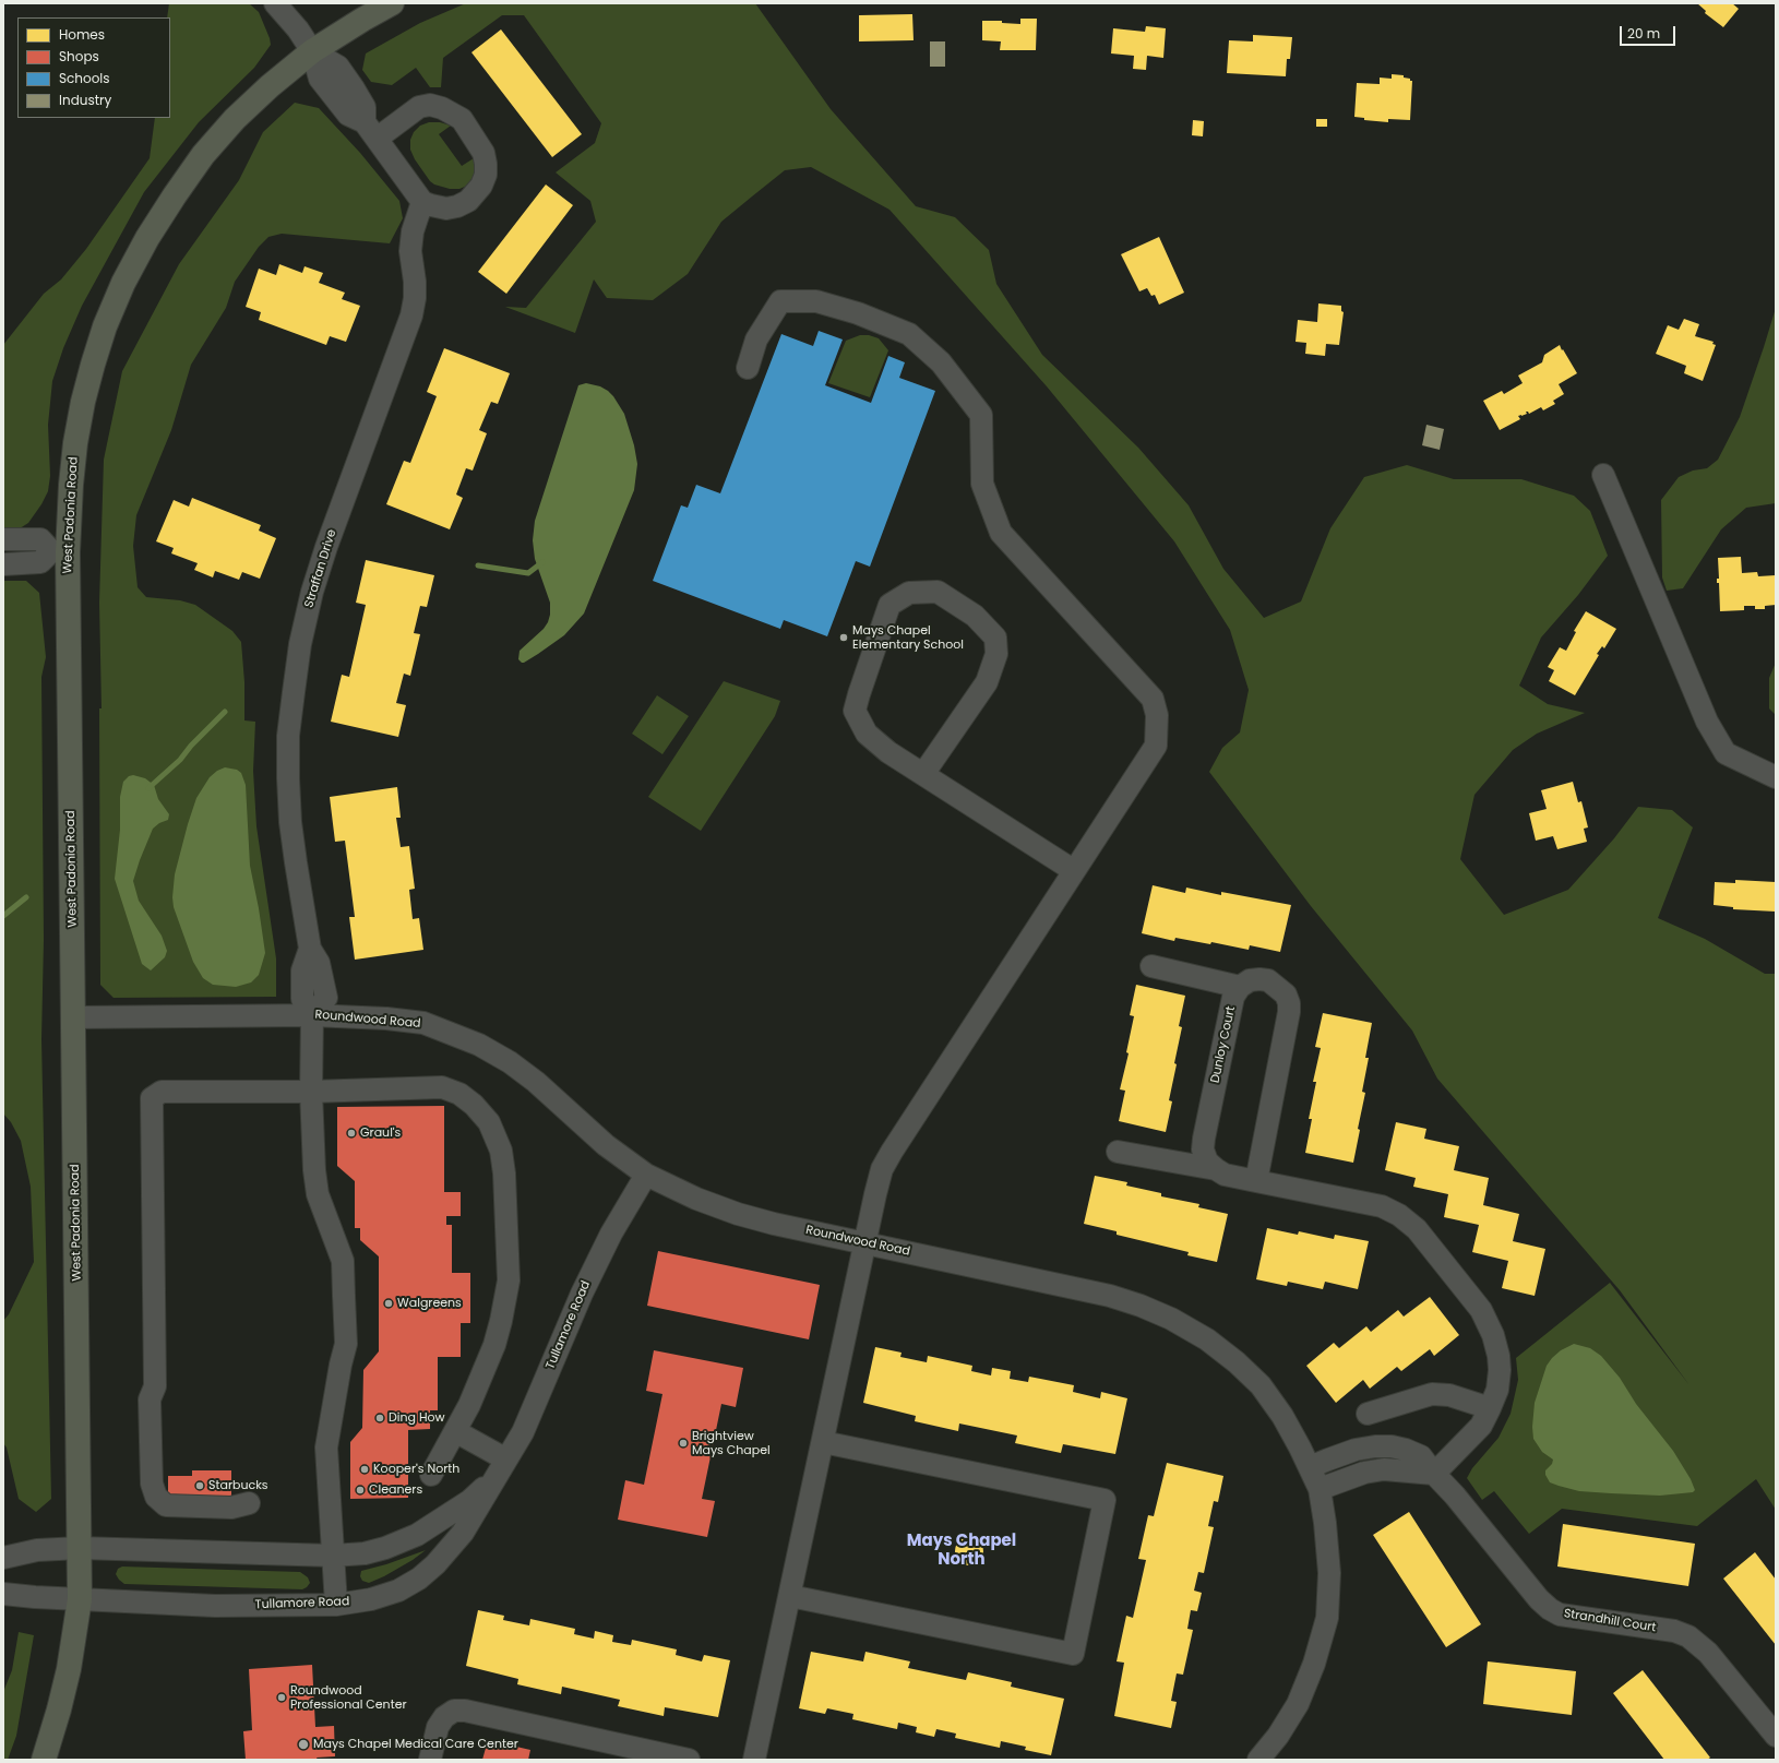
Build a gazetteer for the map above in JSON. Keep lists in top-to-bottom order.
{
  "streets": {
    "main road": ["West Padonia Road"],
    "street": [
      "Straffan Drive",
      "Roundwood Road",
      "Dunloy Court",
      "Tullamore Road",
      "Strandhill Court"
    ]
  },
  "crossings": [
    ["West Padonia Road", "Roundwood Road"],
    ["West Padonia Road", "Tullamore Road"],
    ["Straffan Drive", "Roundwood Road"],
    ["Roundwood Road", "Tullamore Road"],
    ["Roundwood Road", "Strandhill Court"]
  ],
  "districts": ["Mays Chapel North"],
  "places": [
    "Mays Chapel Elementary School",
    "Graul's",
    "Walgreens",
    "Ding How",
    "Brightview Mays Chapel",
    "Kooper's North",
    "Starbucks",
    "Cleaners",
    "Roundwood Professional Center",
    "Mays Chapel Medical Care Center"
  ],
  "legend": [
    "Homes",
    "Shops",
    "Schools",
    "Industry"
  ],
  "scale_bar": "20 m"
}
